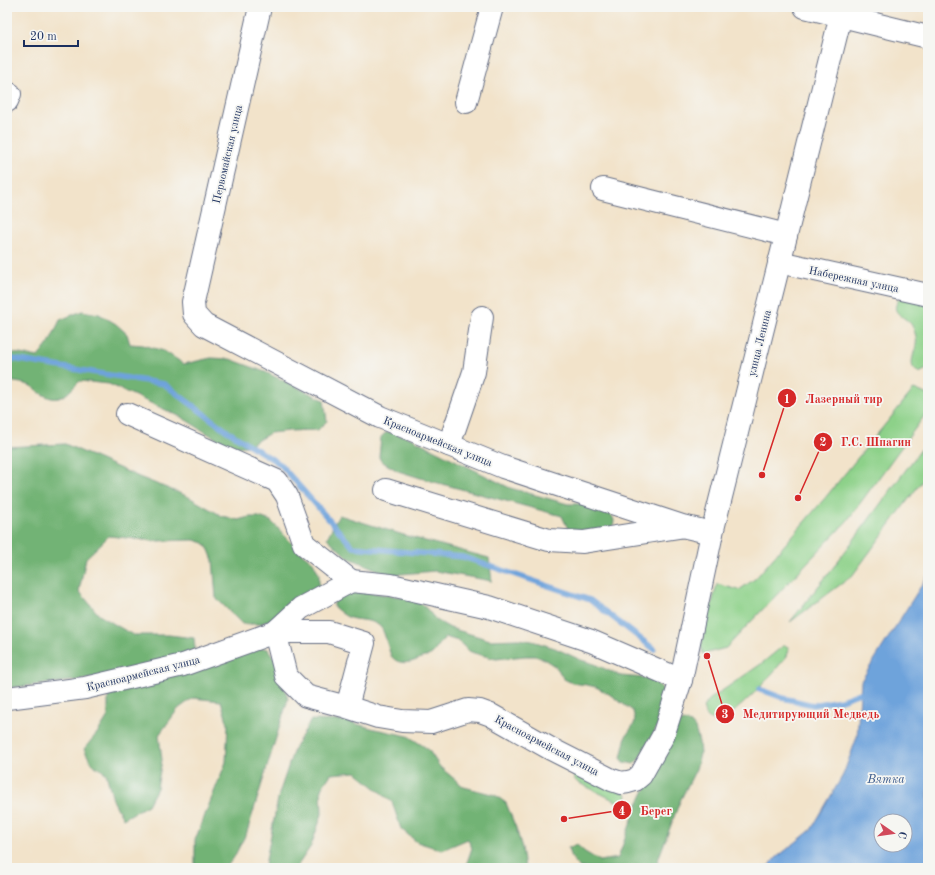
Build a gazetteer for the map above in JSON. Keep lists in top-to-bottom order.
{
  "streets": {
    "street": [
      "Первомайская улица",
      "Набережная улица",
      "улица Ленина",
      "Красноармейская улица"
    ]
  },
  "crossings": [
    ["Первомайская улица", "Красноармейская улица"],
    ["Набережная улица", "улица Ленина"],
    ["улица Ленина", "Красноармейская улица"]
  ],
  "water": ["Вятка"],
  "places": [
    "Лазерный тир",
    "Г.С. Шпагин",
    "Медитирующий Медведь",
    "Берег"
  ],
  "scale_bar": "20 m",
  "north": "right"
}
